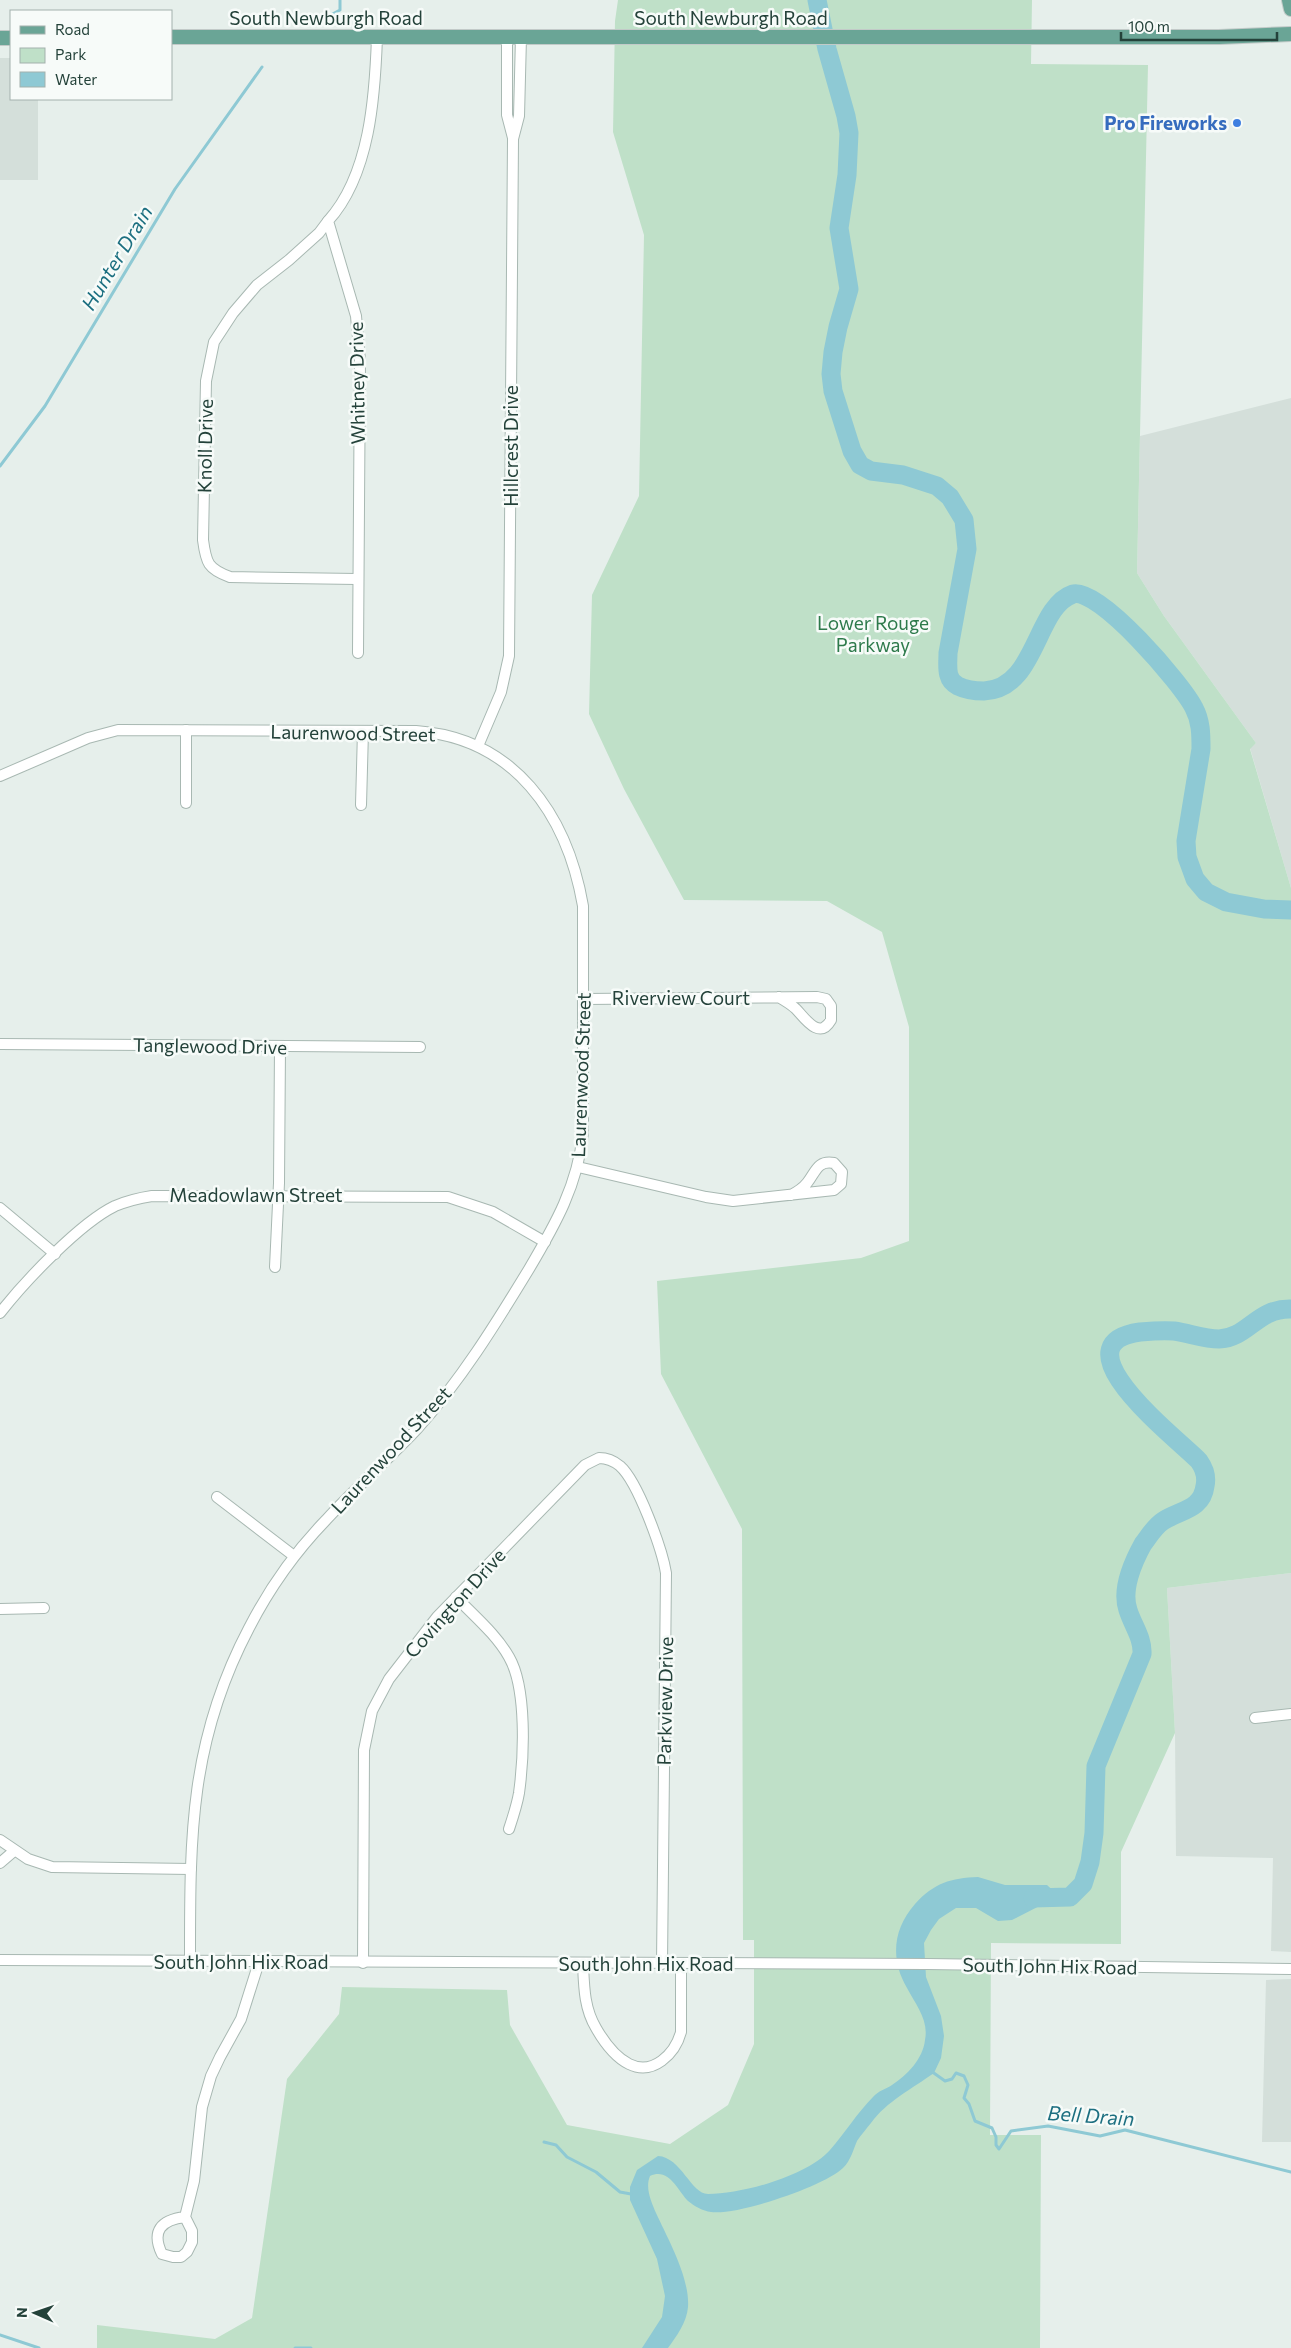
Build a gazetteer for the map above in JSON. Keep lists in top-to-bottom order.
{
  "streets": {
    "main road": ["South Newburgh Road"],
    "street": [
      "Whitney Drive",
      "Knoll Drive",
      "Hillcrest Drive",
      "Laurenwood Street",
      "Riverview Court",
      "Tanglewood Drive",
      "Meadowlawn Street",
      "Covington Drive",
      "Parkview Drive",
      "South John Hix Road"
    ]
  },
  "crossings": [
    ["South Newburgh Road", "Hillcrest Drive"],
    ["Whitney Drive", "Knoll Drive"],
    ["Hillcrest Drive", "Laurenwood Street"],
    ["Laurenwood Street", "Riverview Court"],
    ["Laurenwood Street", "Meadowlawn Street"],
    ["Laurenwood Street", "South John Hix Road"],
    ["Covington Drive", "Parkview Drive"],
    ["Covington Drive", "South John Hix Road"],
    ["Parkview Drive", "South John Hix Road"]
  ],
  "water": ["Hunter Drain", "Bell Drain"],
  "parks": ["Lower Rouge Parkway"],
  "places": ["Pro Fireworks"],
  "legend": ["Road", "Park", "Water"],
  "scale_bar": "100 m",
  "north": "left"
}
